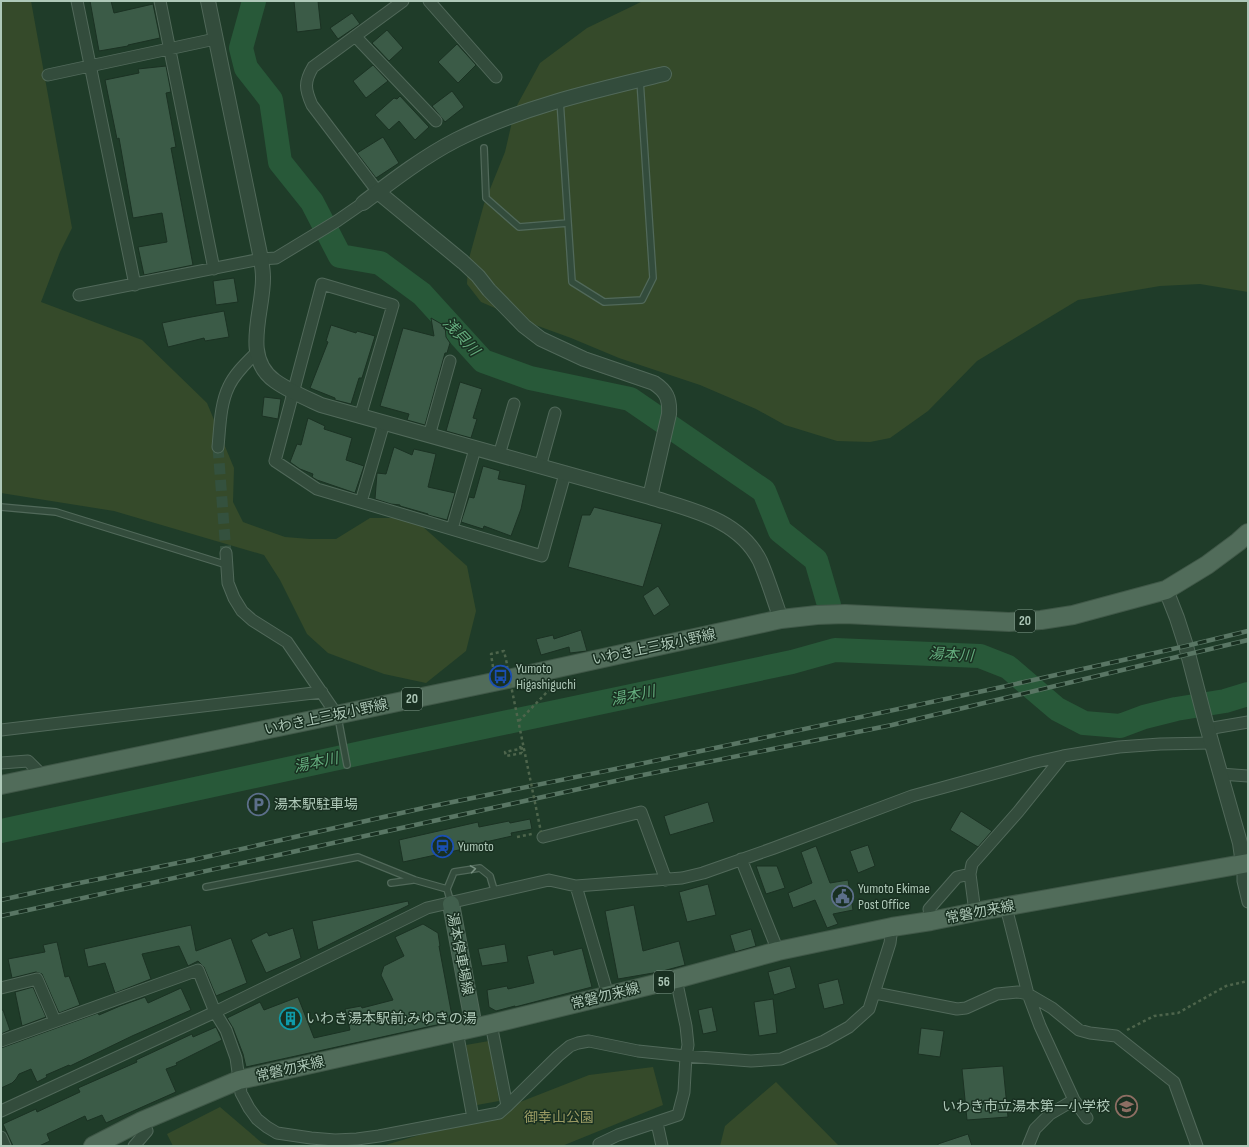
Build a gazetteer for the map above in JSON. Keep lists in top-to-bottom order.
{
  "streets": {
    "main road": [
      "20",
      "いわき上三坂小野線",
      "常磐勿来線",
      "湯本停車場線",
      "56"
    ]
  },
  "crossings": [
    ["常磐勿来線", "湯本停車場線"]
  ],
  "water": ["浅貝川", "湯本川"],
  "parks": ["御幸山公園"],
  "places": {
    "bus stop": ["Yumoto Higashiguchi"],
    "parking": ["湯本駅駐車場"],
    "station": ["Yumoto"],
    "public building": ["Yumoto Ekimae Post Office"],
    "building": ["いわき湯本駅前;みゆきの湯"],
    "school or university": ["いわき市立湯本第一小学校"]
  }
}
